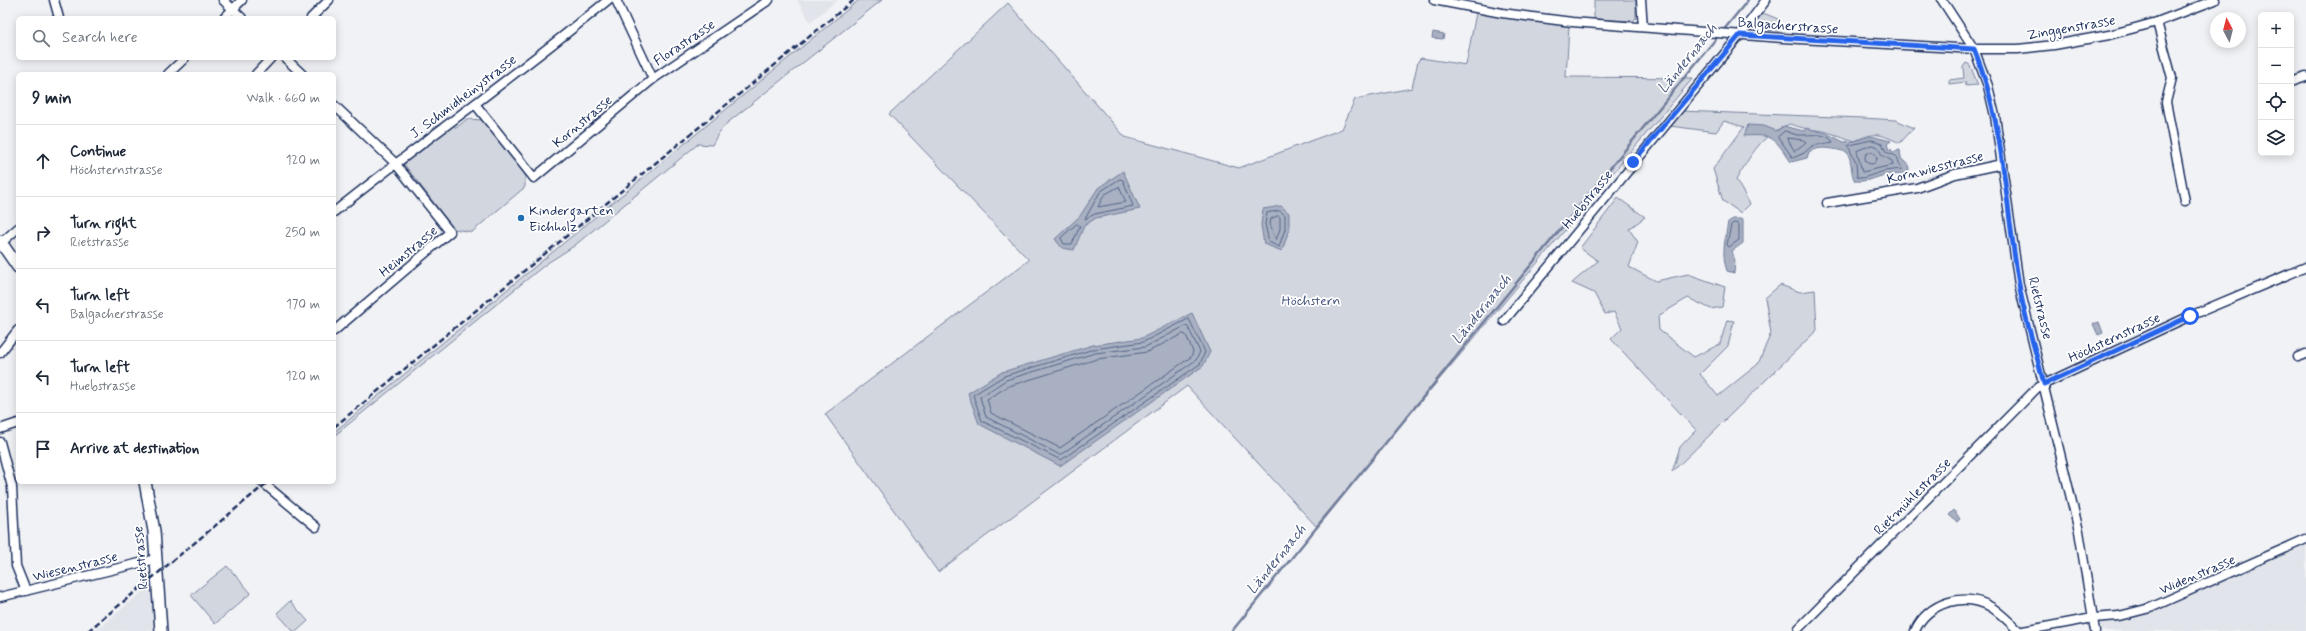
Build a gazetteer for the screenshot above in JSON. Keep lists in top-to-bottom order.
{
  "streets": {
    "street": [
      "Balgacherstrasse",
      "Zinggenstrasse",
      "Florastrasse",
      "J. Schmidheinystrasse",
      "Kornstrasse",
      "Kornwiesstrasse",
      "Huebstrasse",
      "Heimstrasse",
      "Rietstrasse",
      "Höchsternstrasse",
      "Rietmühlestrasse",
      "Wiesenstrasse",
      "Widenstrasse"
    ]
  },
  "crossings": [
    ["Balgacherstrasse", "Zinggenstrasse"],
    ["Balgacherstrasse", "Huebstrasse"],
    ["Balgacherstrasse", "Rietstrasse"],
    ["Zinggenstrasse", "Rietstrasse"],
    ["Florastrasse", "Kornstrasse"],
    ["J. Schmidheinystrasse", "Kornstrasse"],
    ["J. Schmidheinystrasse", "Heimstrasse"],
    ["Kornwiesstrasse", "Rietstrasse"],
    ["Rietstrasse", "Höchsternstrasse"],
    ["Rietstrasse", "Rietmühlestrasse"],
    ["Rietstrasse", "Wiesenstrasse"],
    ["Rietstrasse", "Widenstrasse"],
    ["Höchsternstrasse", "Rietmühlestrasse"]
  ],
  "water": ["Ländernaach"],
  "parks": ["Höchstern"],
  "places": ["Kindergarten Eichholz"],
  "north": "top",
  "page": {
    "map_buttons": ["+", "−"],
    "search": "Search here",
    "heading": ["9 min", "Walk · 660 m"],
    "list": [
      ["Continue", "Höchsternstrasse", "120 m"],
      ["Turn right", "Rietstrasse", "250 m"],
      ["Turn left", "Balgacherstrasse", "170 m"],
      ["Turn left", "Huebstrasse", "120 m"],
      "Arrive at destination"
    ]
  }
}
